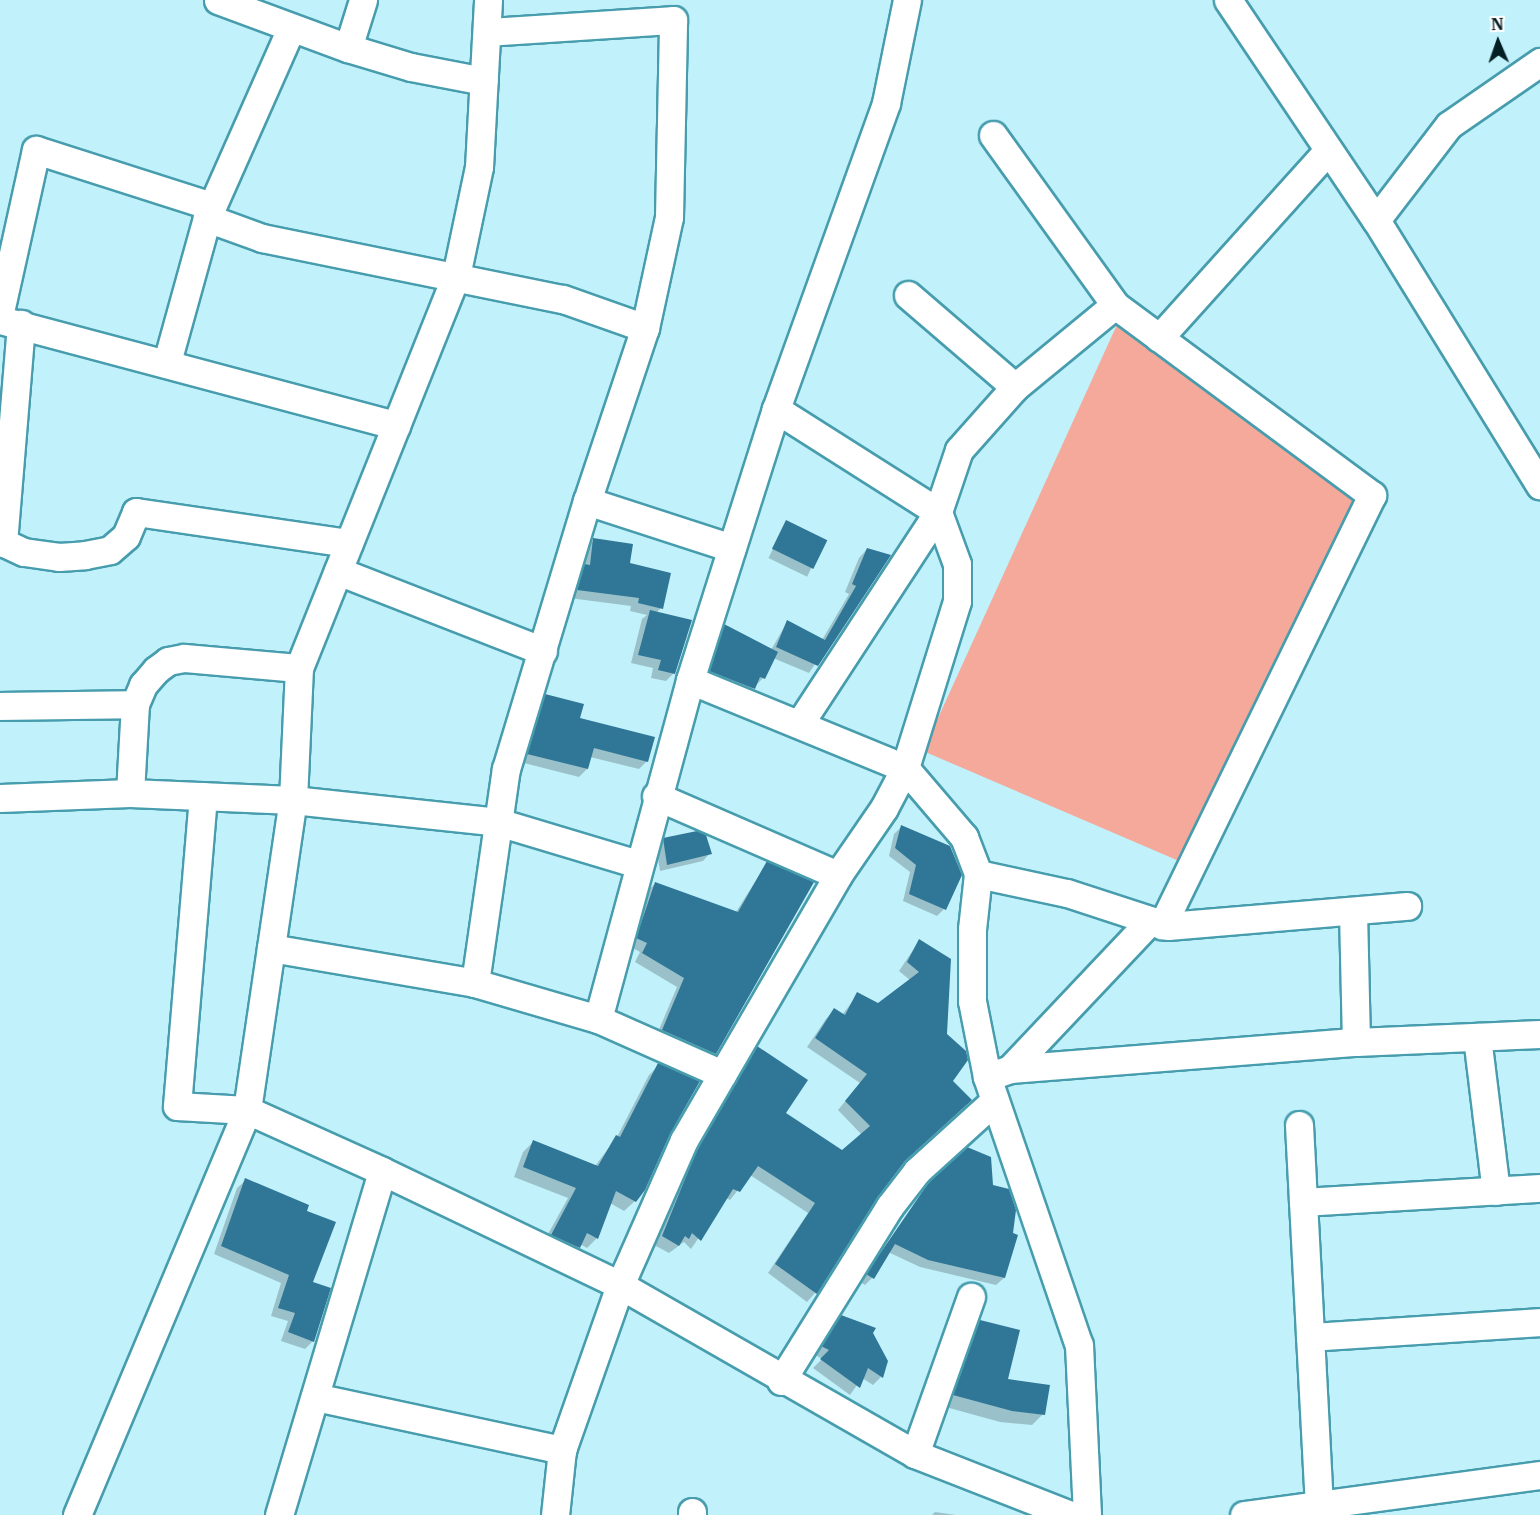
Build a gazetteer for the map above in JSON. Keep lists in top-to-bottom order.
{
  "north": "top"
}
